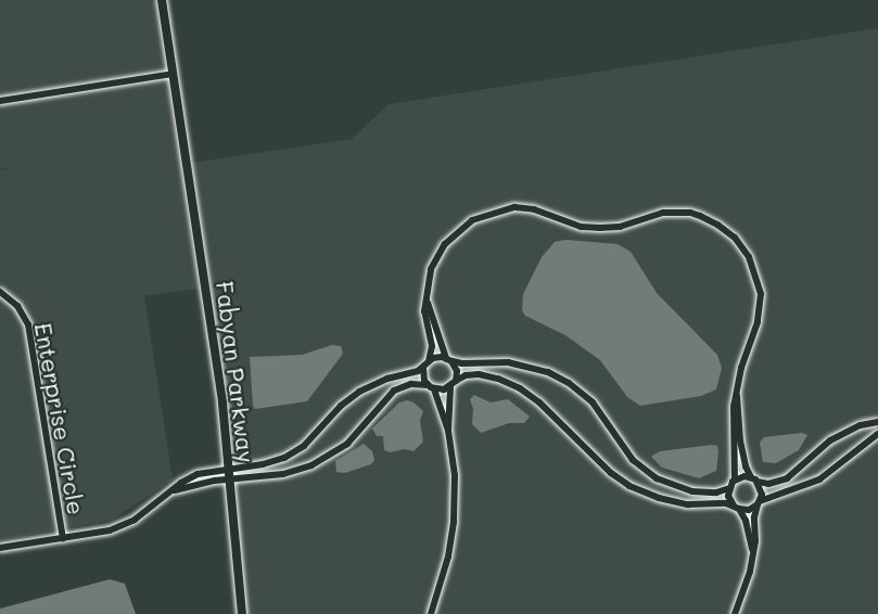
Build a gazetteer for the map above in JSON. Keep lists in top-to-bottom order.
{
  "streets": {
    "main road": ["Fabyan Parkway"],
    "street": ["Enterprise Circle"]
  }
}
